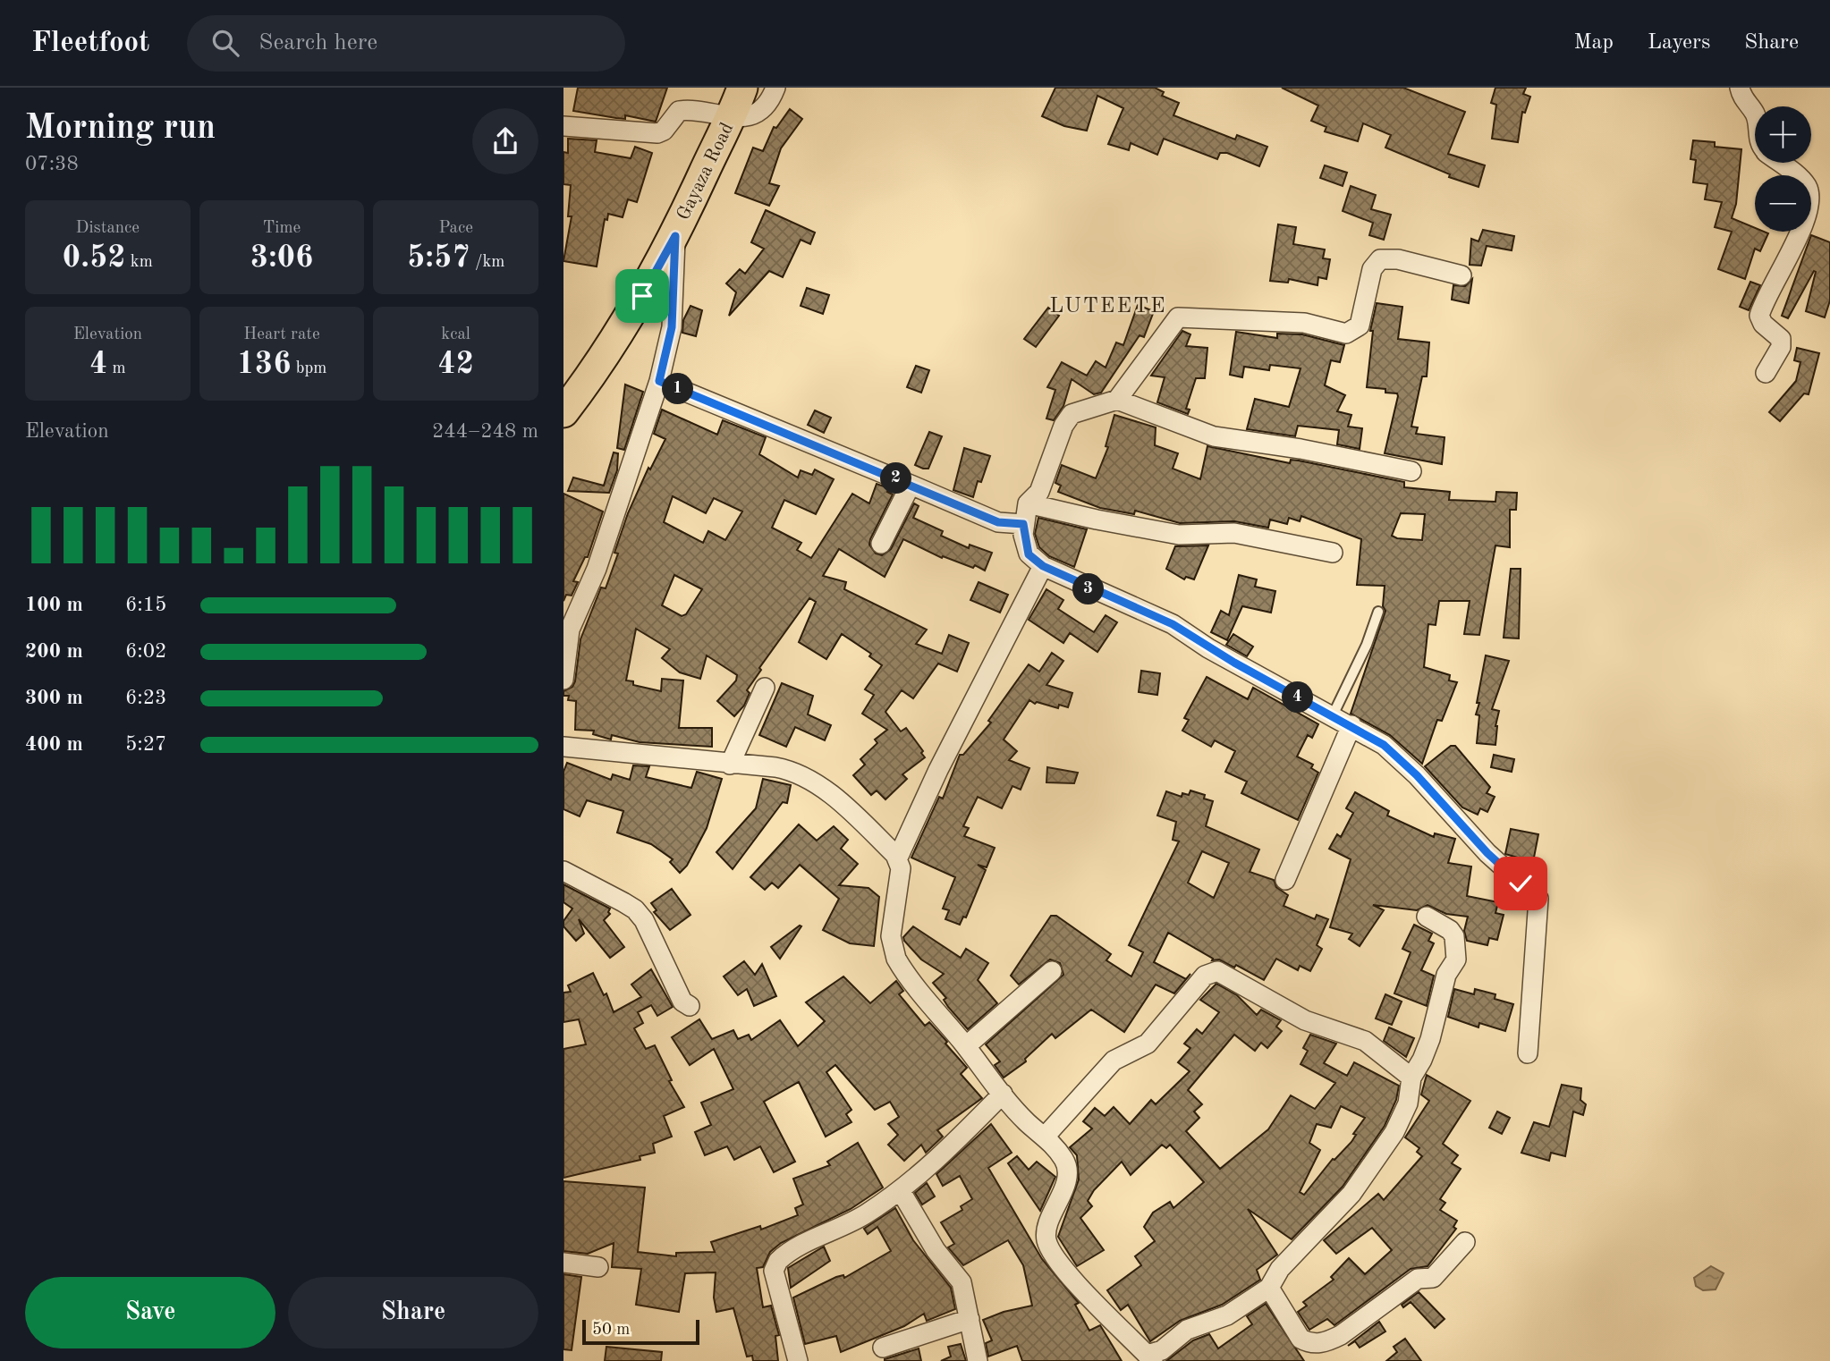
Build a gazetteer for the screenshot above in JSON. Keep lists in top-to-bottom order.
{
  "streets": {
    "main road": ["Gayaza Road"]
  },
  "districts": ["LUTEETE"],
  "scale_bar": "50 m",
  "page": {
    "header": "Fleetfoot",
    "search": "Search here",
    "nav": ["Map", "Layers", "Share"],
    "heading": ["Morning run", "07:38"],
    "map_buttons": ["+", "−"],
    "stats": [
      ["Distance", "0.52 km"],
      ["Time", "3:06"],
      ["Pace", "5:57 /km"],
      ["Elevation", "4 m"],
      ["Heart rate", "136 bpm"],
      ["kcal", "42"]
    ],
    "pins": [
      "1",
      "2",
      "3",
      "4"
    ],
    "chart": ["Elevation", "244–248 m"],
    "list": [
      {
        "name": "100 m",
        "note": "6:15"
      },
      {
        "name": "200 m",
        "note": "6:02"
      },
      {
        "name": "300 m",
        "note": "6:23"
      },
      {
        "name": "400 m",
        "note": "5:27"
      }
    ],
    "buttons": ["Save", "Share"],
    "scale": "50 m"
  }
}
